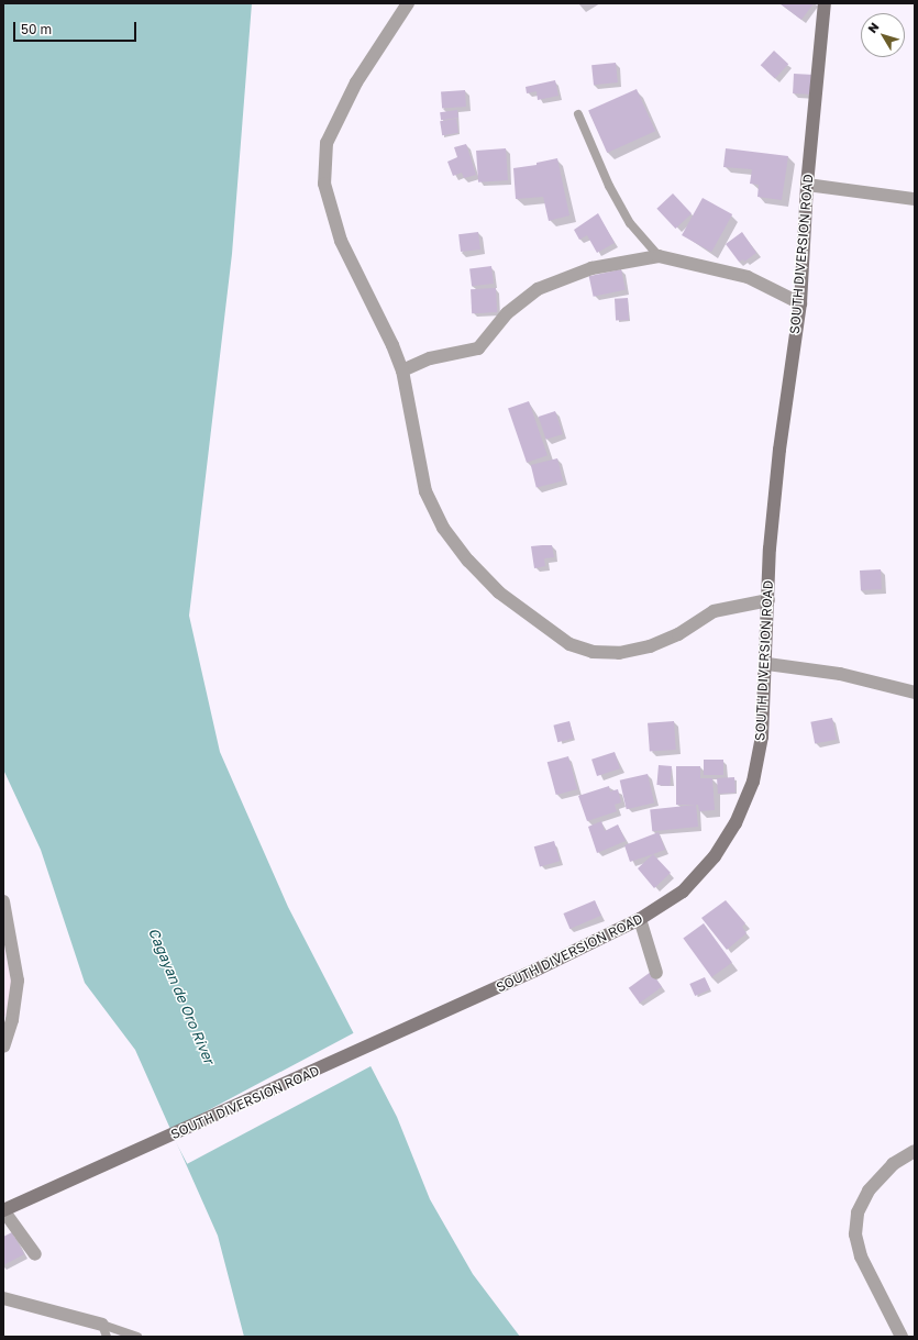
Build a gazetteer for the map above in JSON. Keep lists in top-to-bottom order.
{
  "streets": {
    "main road": ["SOUTH DIVERSION ROAD"]
  },
  "water": ["Cagayan de Oro River"],
  "scale_bar": "50 m",
  "north": "top left"
}
